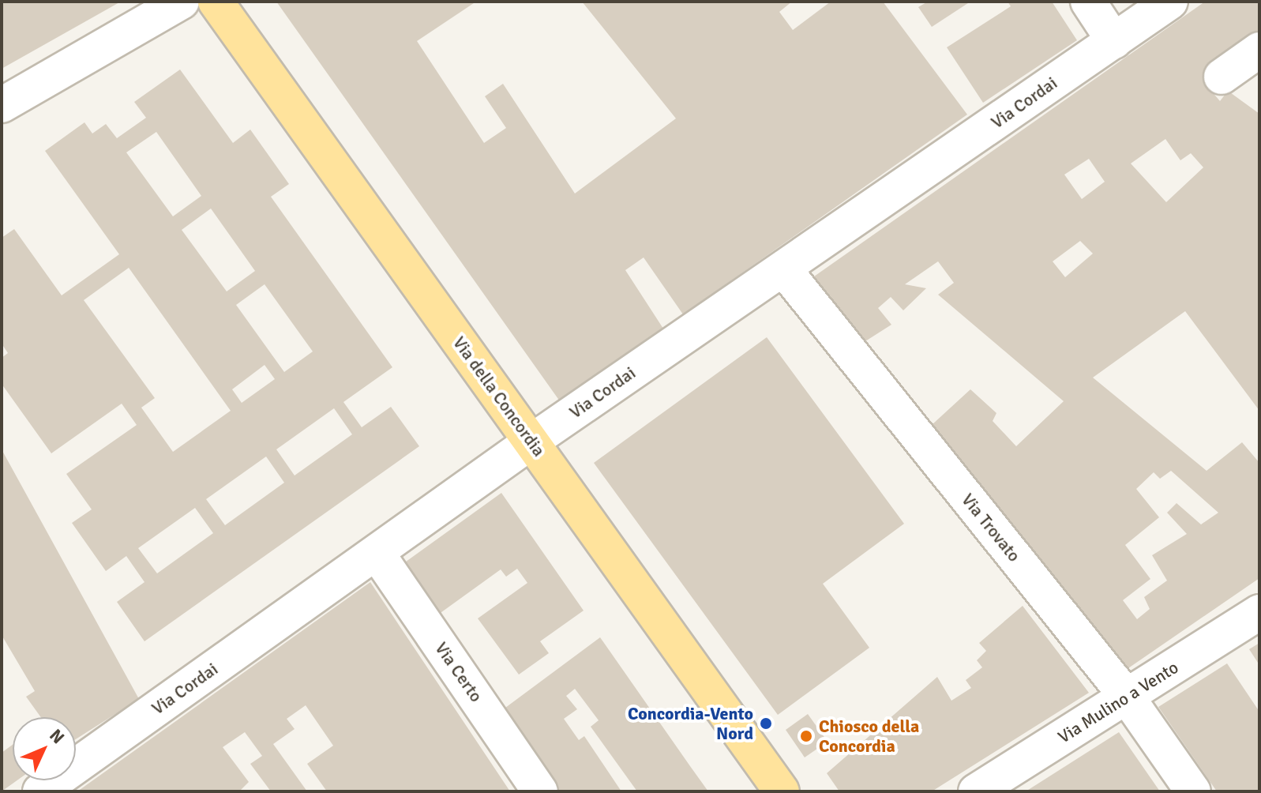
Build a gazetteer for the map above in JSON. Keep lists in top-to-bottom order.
{
  "streets": {
    "main road": ["Via della Concordia"],
    "street": [
      "Via Cordai",
      "Via Trovato",
      "Via Certo",
      "Via Mulino a Vento"
    ]
  },
  "crossings": [
    ["Via Cordai", "Via della Concordia"],
    ["Via Cordai", "Via Trovato"],
    ["Via Cordai", "Via Certo"],
    ["Via Trovato", "Via Mulino a Vento"]
  ],
  "places": ["Concordia-Vento Nord", "Chiosco della Concordia"],
  "north": "top right"
}
